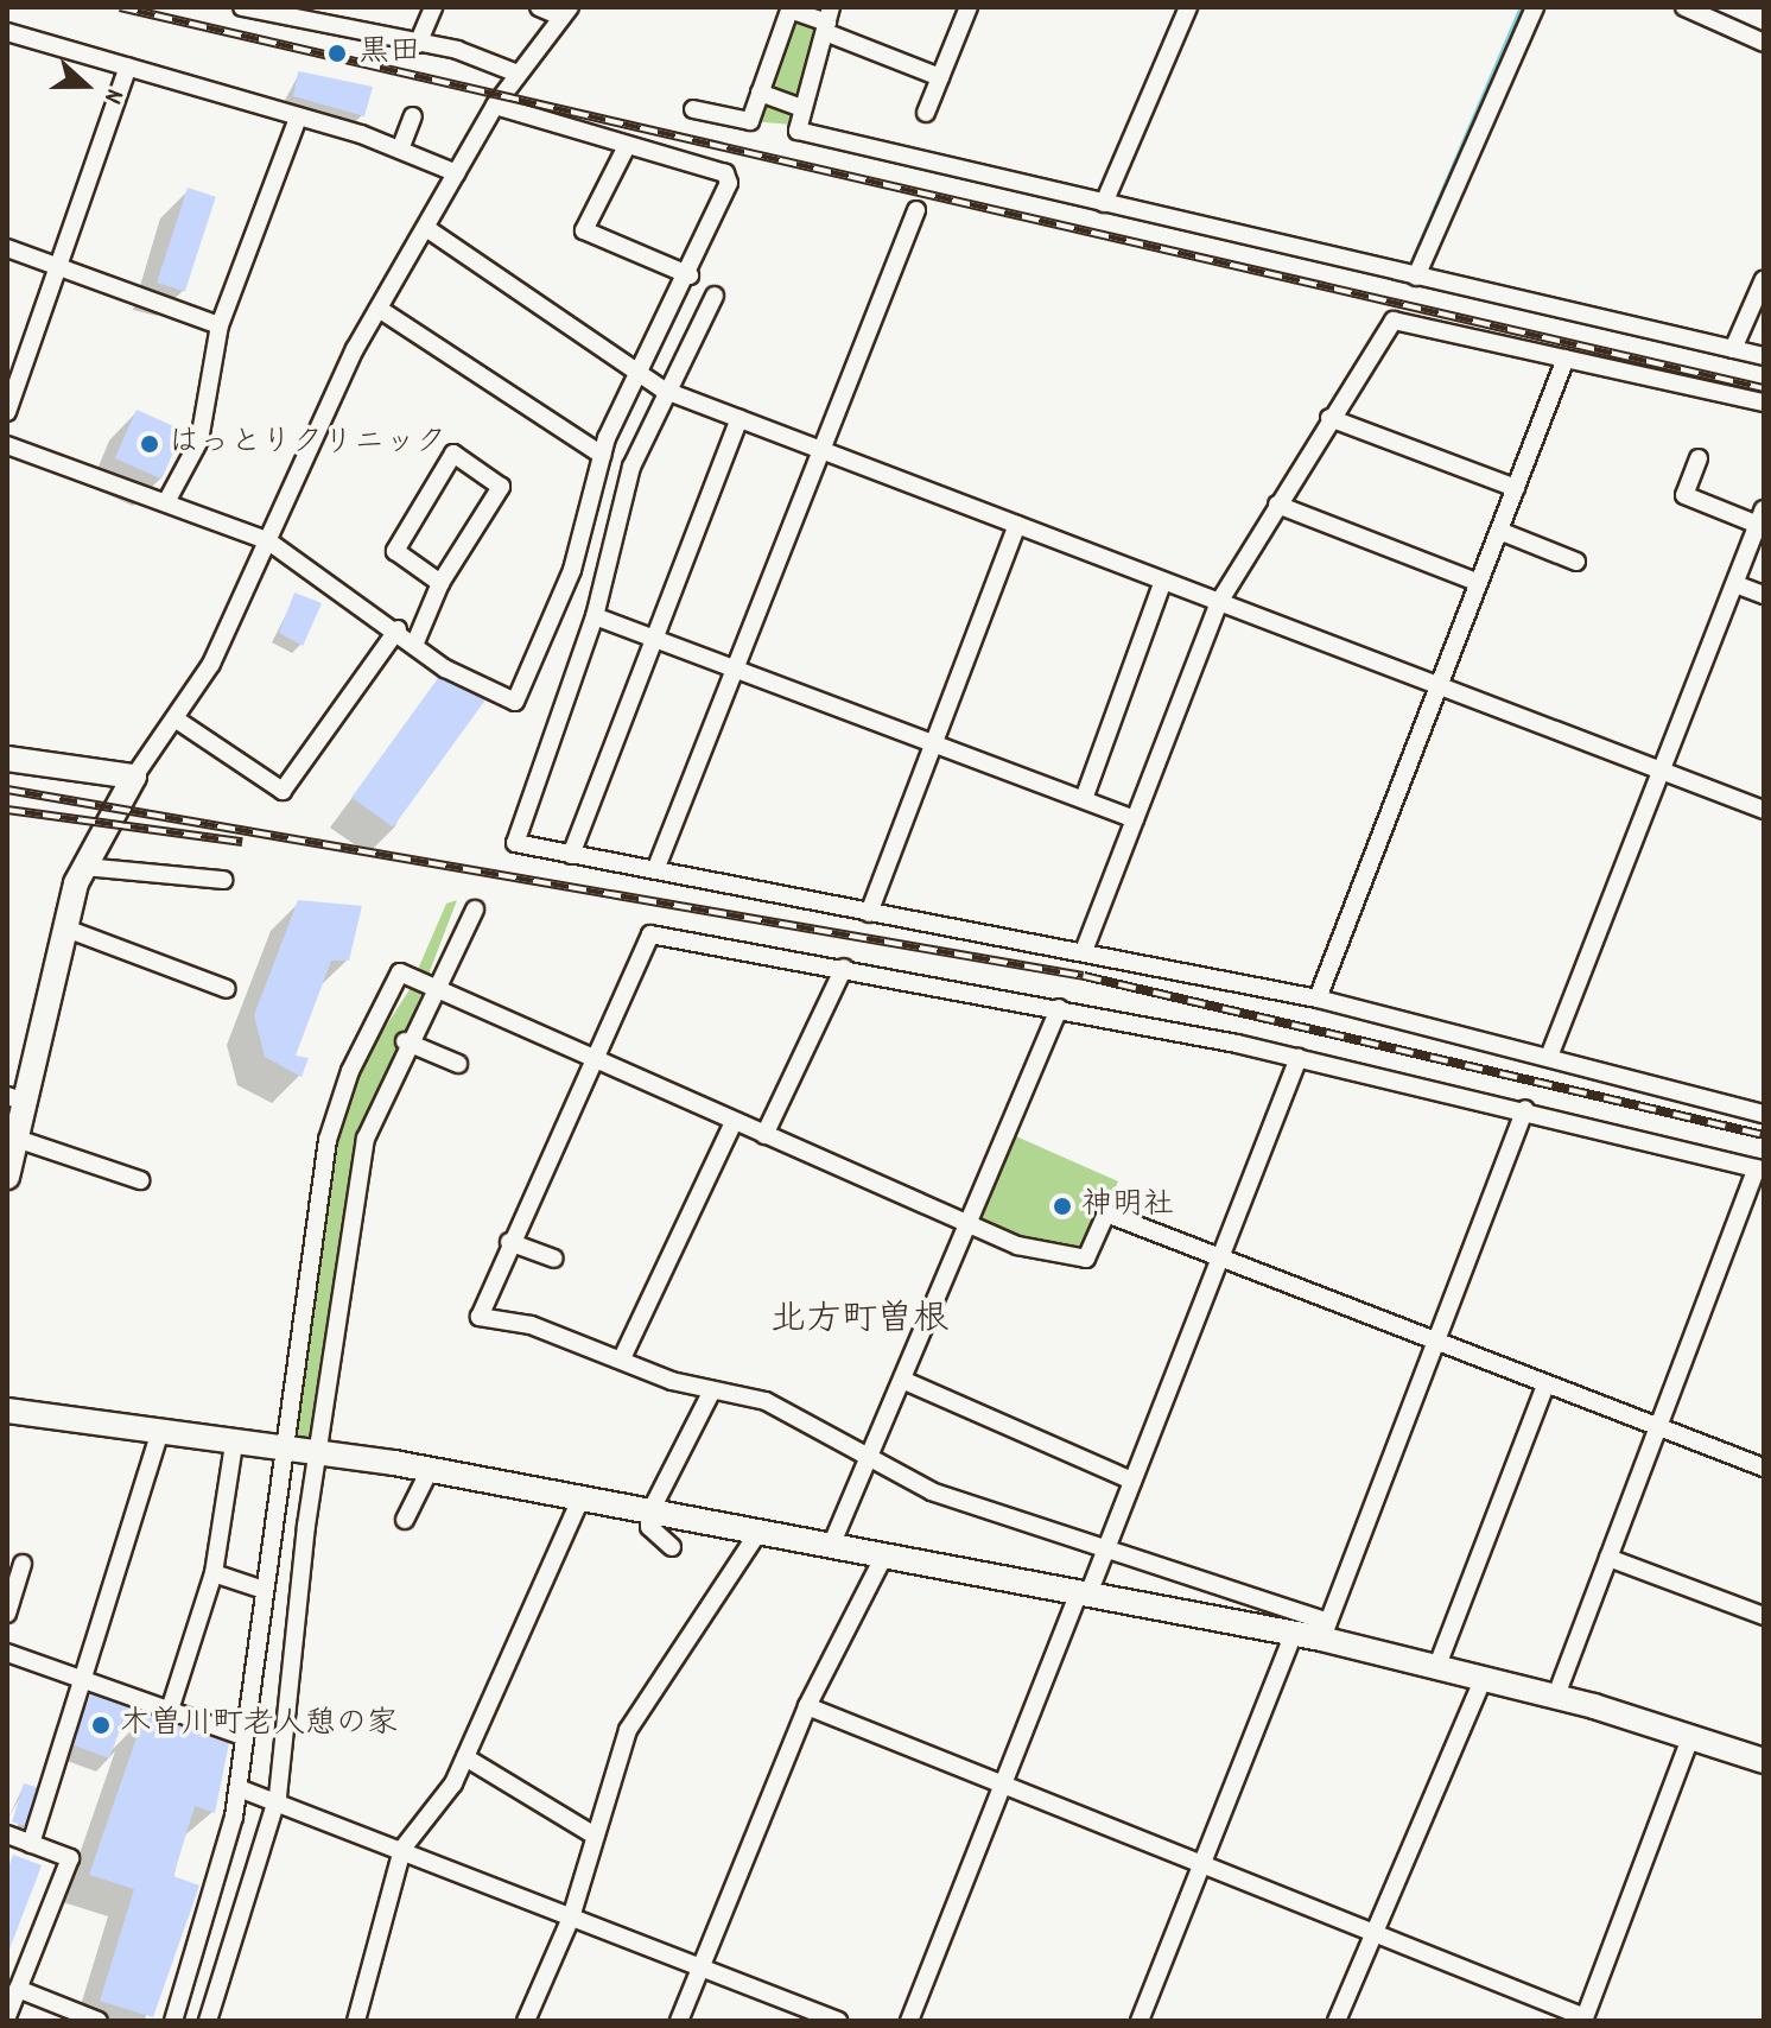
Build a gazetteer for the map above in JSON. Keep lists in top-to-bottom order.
{
  "districts": ["北方町曽根"],
  "places": [
    "黒田",
    "はっとりクリニック",
    "神明社",
    "木曽川町老人憩の家"
  ],
  "north": "right"
}
